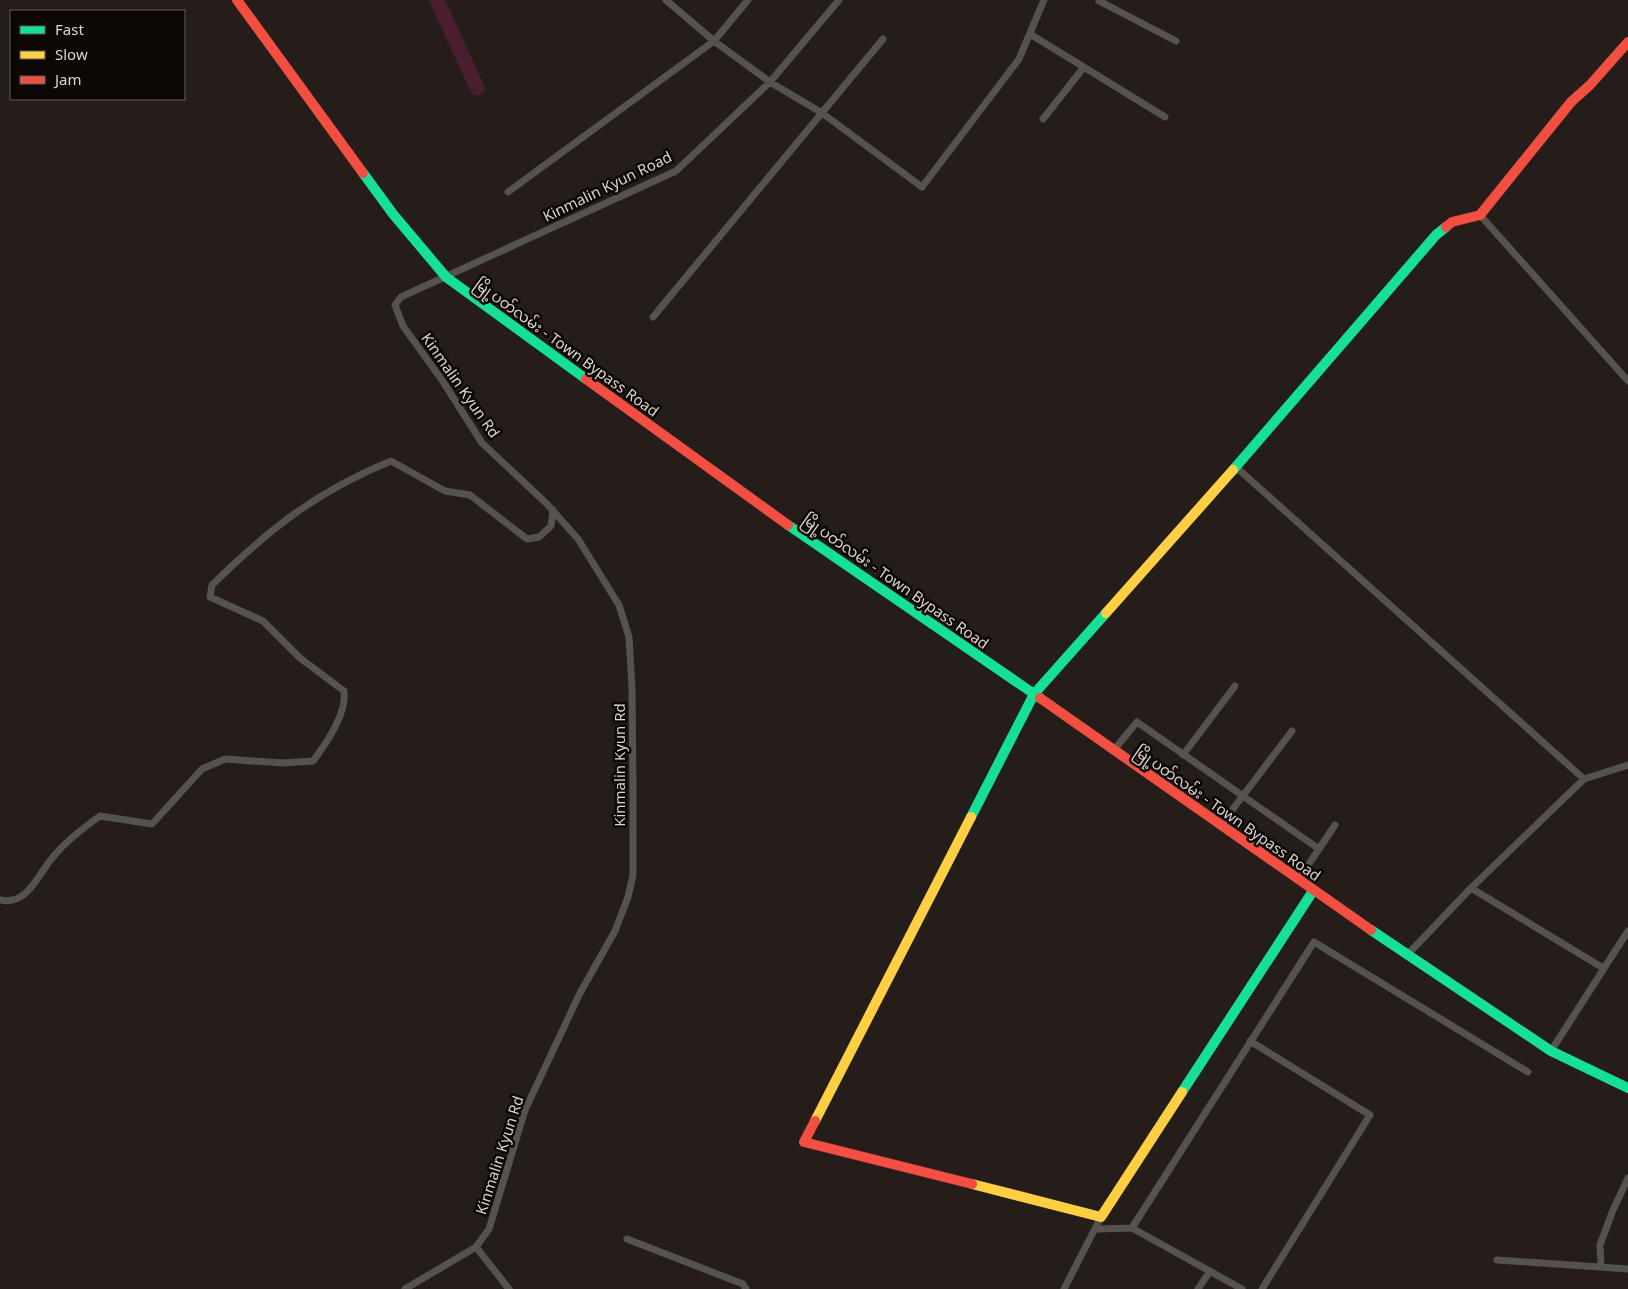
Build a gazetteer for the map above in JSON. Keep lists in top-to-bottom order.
{
  "streets": {
    "street": ["Kinmalin Kyun Road", "မြို့ပတ်လမ်း - Town Bypass Road", "Kinmalin Kyun Rd"]
  },
  "crossings": [
    ["Kinmalin Kyun Road", "မြို့ပတ်လမ်း - Town Bypass Road"],
    ["Kinmalin Kyun Road", "Kinmalin Kyun Rd"],
    ["မြို့ပတ်လမ်း - Town Bypass Road", "Kinmalin Kyun Rd"]
  ],
  "legend": ["Fast", "Slow", "Jam"]
}
